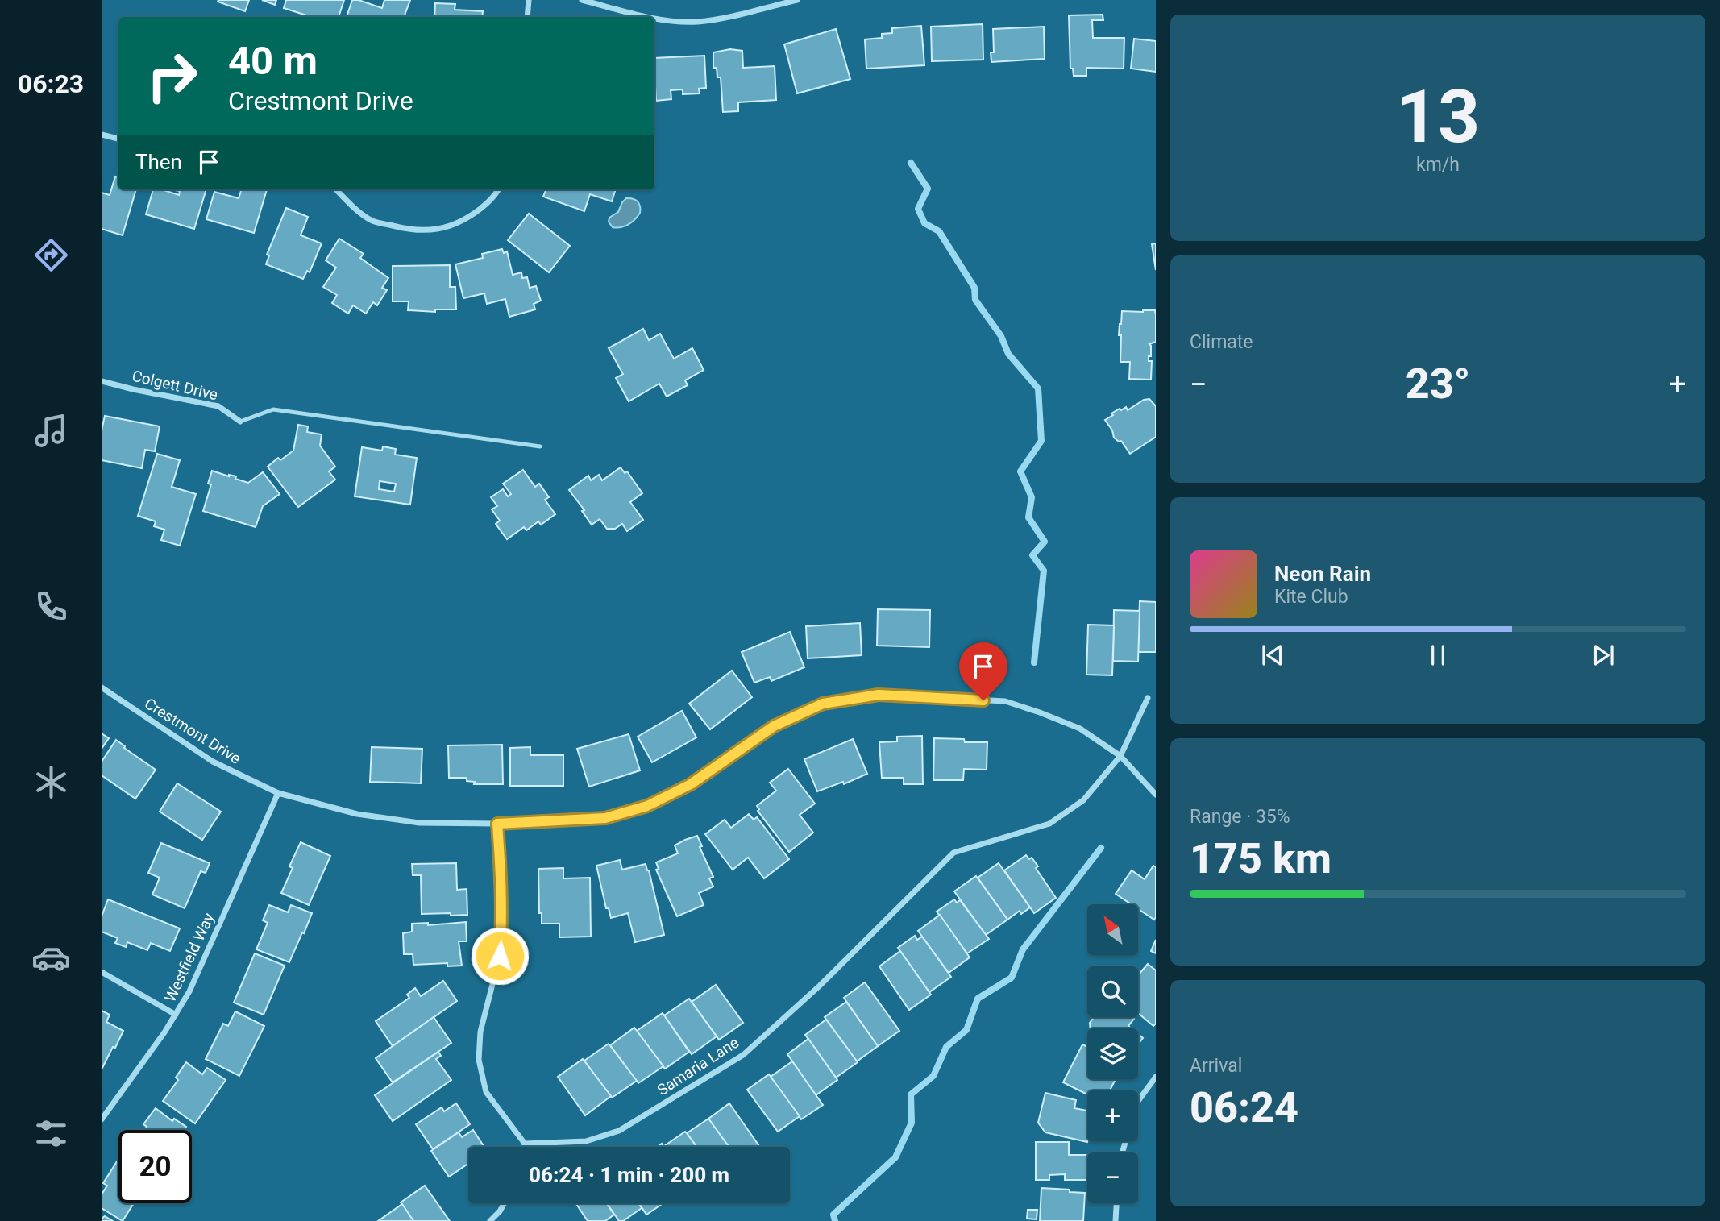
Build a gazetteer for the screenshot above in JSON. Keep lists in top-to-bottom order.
{
  "streets": {
    "street": [
      "Colgett Drive",
      "Crestmont Drive",
      "Westfield Way",
      "Samaria Lane"
    ]
  },
  "crossings": [
    ["Crestmont Drive", "Westfield Way"],
    ["Crestmont Drive", "Samaria Lane"]
  ],
  "north": "top left",
  "page": {
    "tabs": "06:23",
    "tile": [
      ["13", "km/h"],
      "Climate",
      ["Range · 35%", "175 km"],
      ["Arrival", "06:24"]
    ],
    "turn": ["40 m", "Crestmont Drive"],
    "then": "Then",
    "heat": ["−", "23°", "+"],
    "song": ["Neon Rain", "Kite Club"],
    "map_buttons": ["+", "−"],
    "limit": "20",
    "trip": "06:24 · 1 min · 200 m"
  }
}
